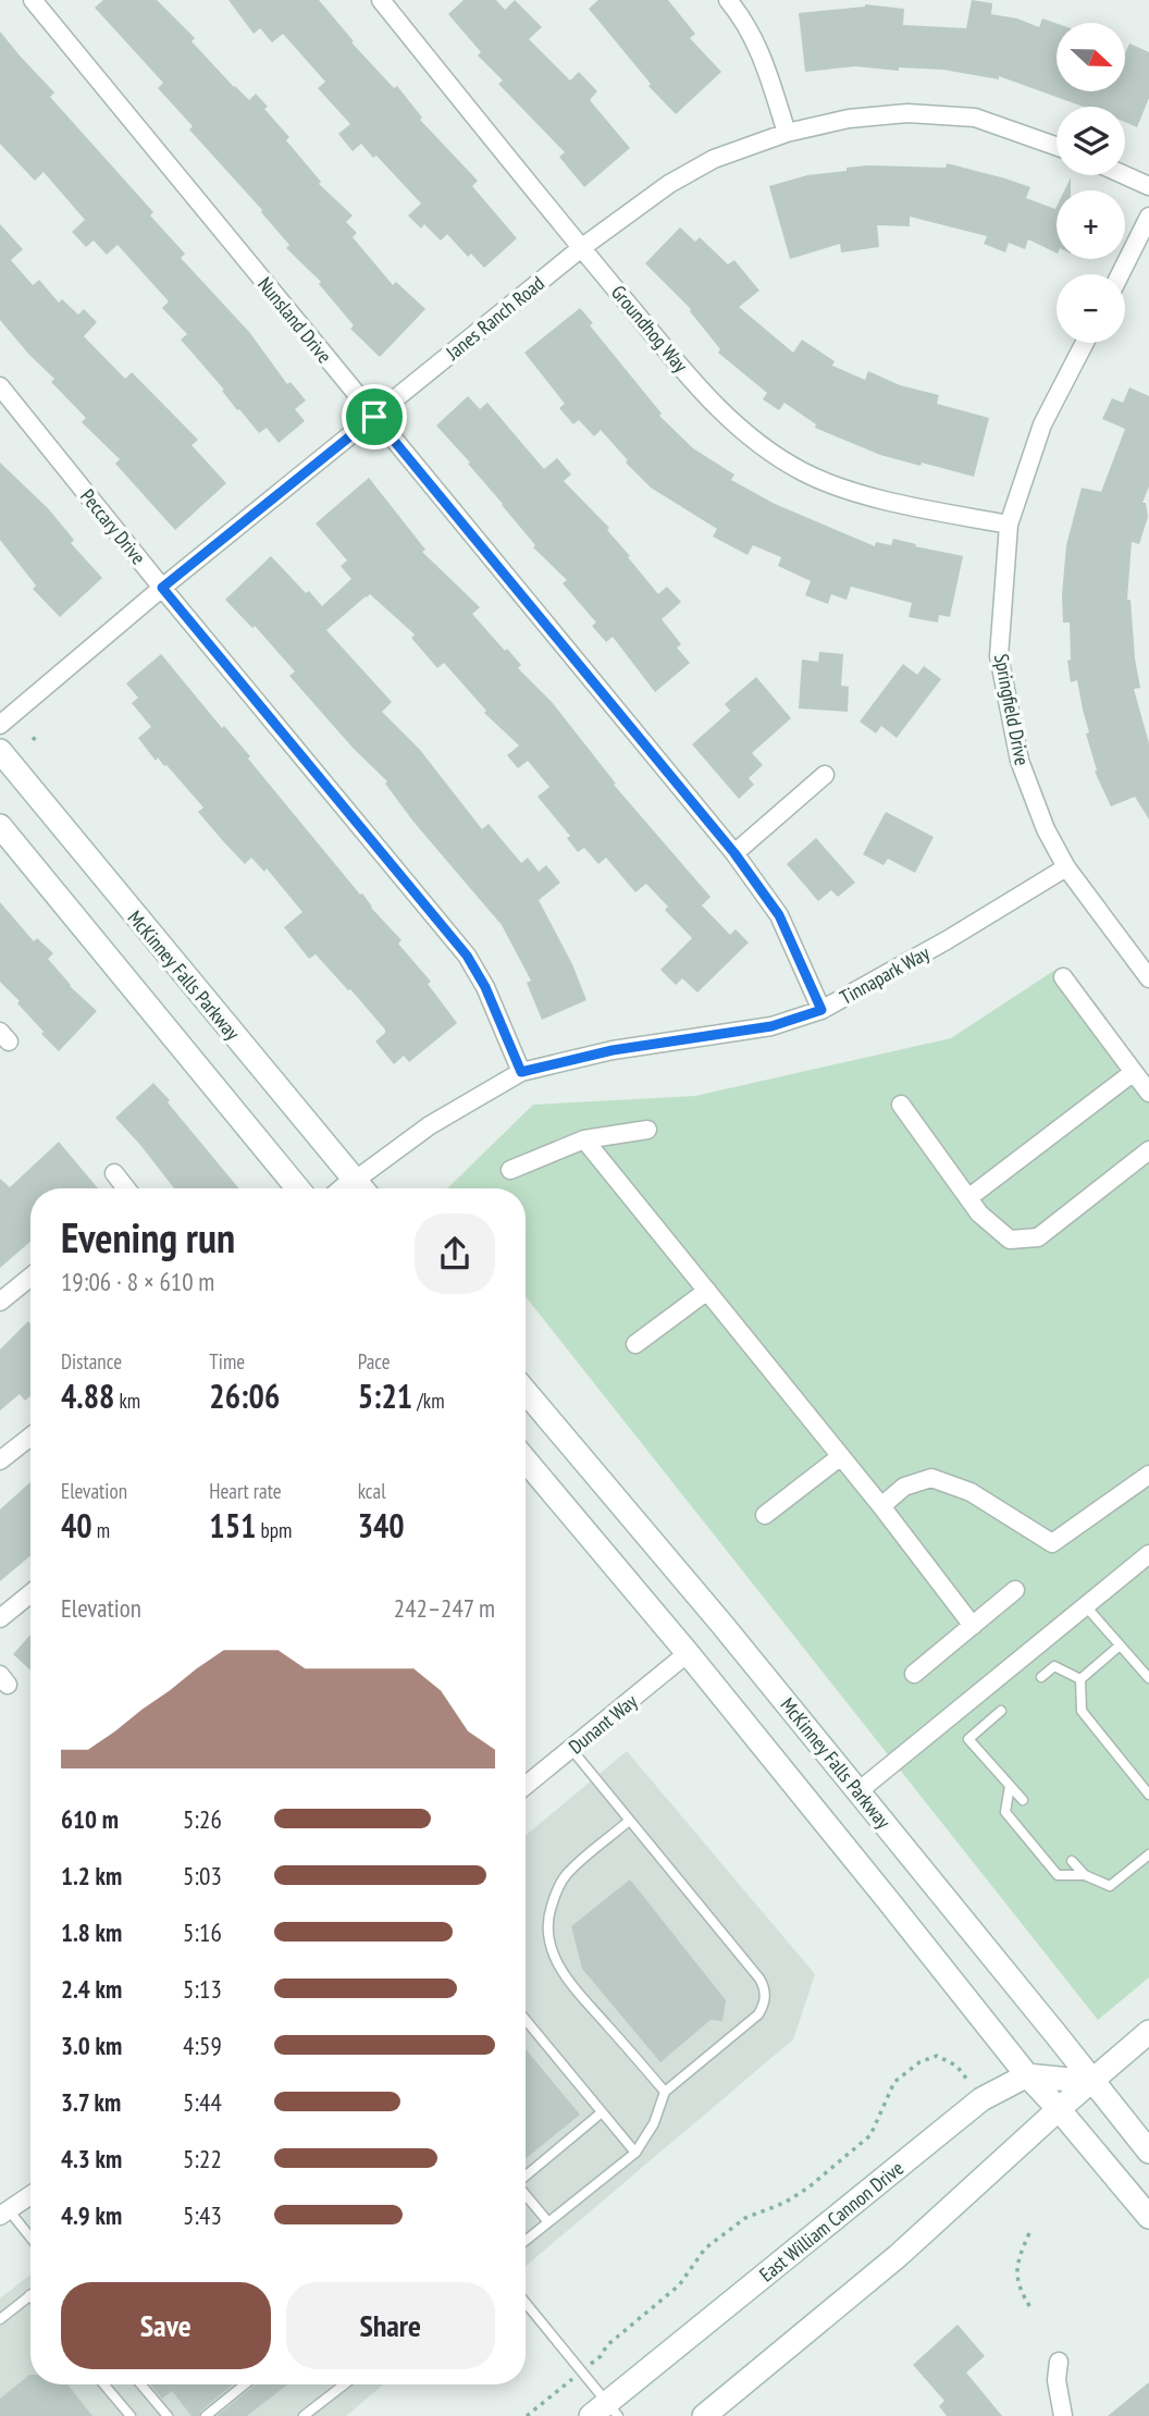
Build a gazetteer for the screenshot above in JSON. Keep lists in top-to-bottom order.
{
  "streets": {
    "main road": ["McKinney Falls Parkway", "East William Cannon Drive"],
    "street": [
      "Janes Ranch Road",
      "Nunsland Drive",
      "Groundhog Way",
      "Peccary Drive",
      "Springfield Drive",
      "Tinnapark Way",
      "Dunant Way"
    ]
  },
  "crossings": [
    ["Janes Ranch Road", "Nunsland Drive"],
    ["Janes Ranch Road", "Groundhog Way"],
    ["Janes Ranch Road", "Peccary Drive"],
    ["Nunsland Drive", "Tinnapark Way"],
    ["Groundhog Way", "Springfield Drive"],
    ["Peccary Drive", "Tinnapark Way"],
    ["Springfield Drive", "Tinnapark Way"]
  ],
  "north": "right",
  "page": {
    "map_buttons": ["+", "−"],
    "heading": ["Evening run", "19:06 · 8 × 610 m"],
    "stats": [
      ["Distance", "4.88 km"],
      ["Time", "26:06"],
      ["Pace", "5:21 /km"],
      ["Elevation", "40 m"],
      ["Heart rate", "151 bpm"],
      ["kcal", "340"]
    ],
    "chart": ["Elevation", "242–247 m"],
    "list": [
      {
        "name": "610 m",
        "note": "5:26"
      },
      {
        "name": "1.2 km",
        "note": "5:03"
      },
      {
        "name": "1.8 km",
        "note": "5:16"
      },
      {
        "name": "2.4 km",
        "note": "5:13"
      },
      {
        "name": "3.0 km",
        "note": "4:59"
      },
      {
        "name": "3.7 km",
        "note": "5:44"
      },
      {
        "name": "4.3 km",
        "note": "5:22"
      },
      {
        "name": "4.9 km",
        "note": "5:43"
      }
    ],
    "buttons": ["Save", "Share"]
  }
}
